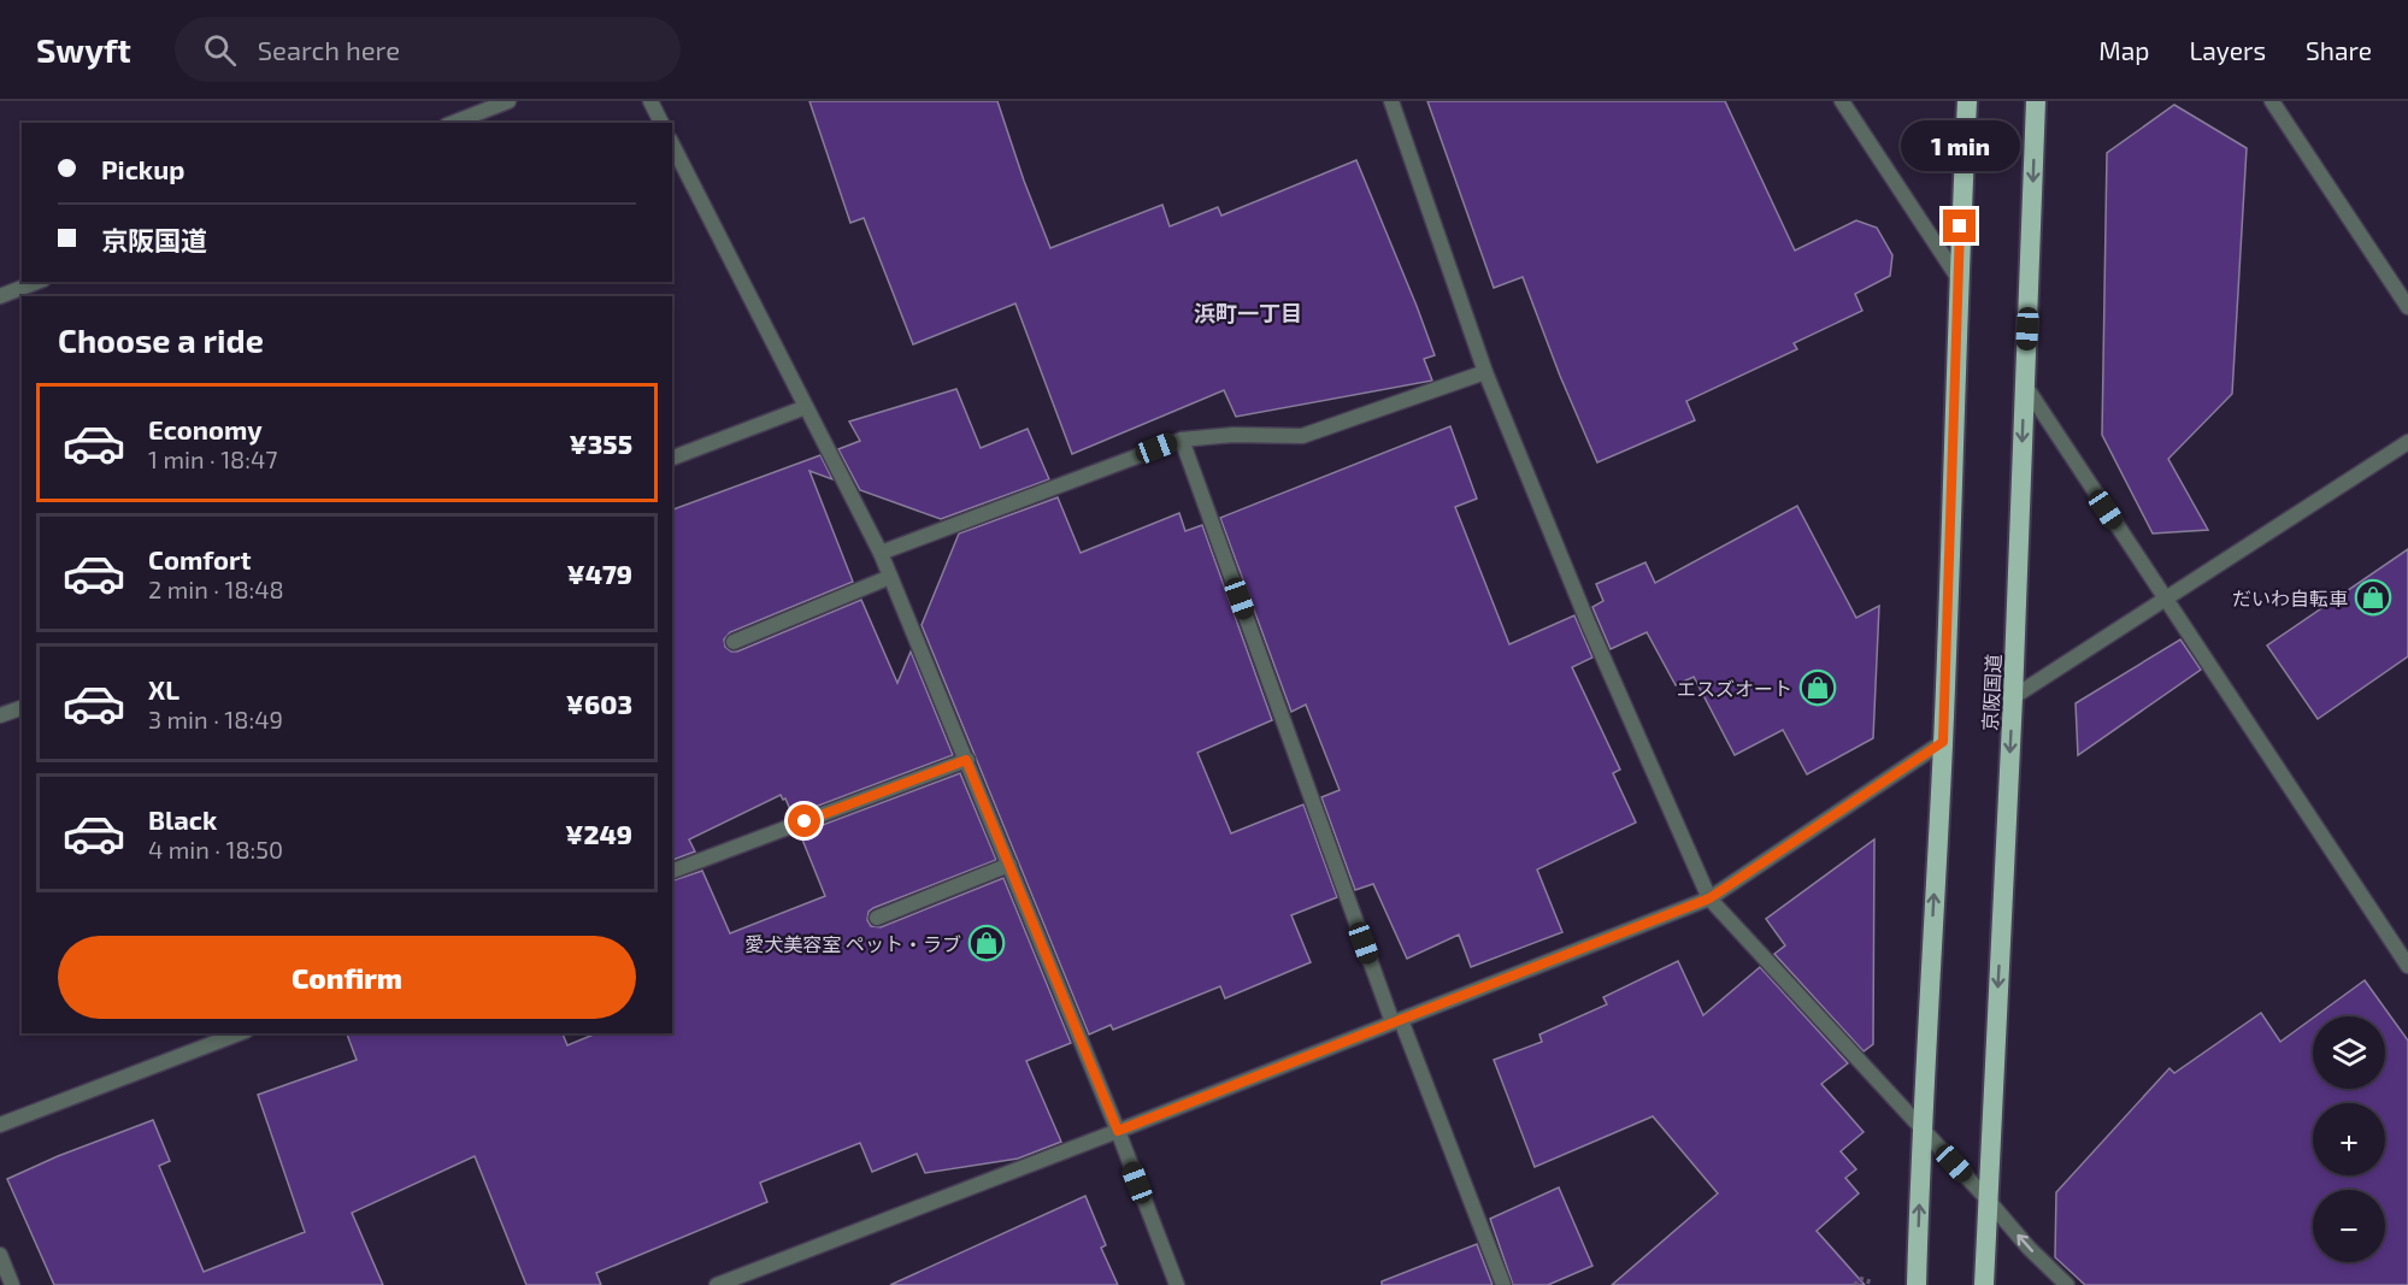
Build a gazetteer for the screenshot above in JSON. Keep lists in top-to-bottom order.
{
  "streets": {
    "highway": ["京阪国道"]
  },
  "districts": ["浜町一丁目"],
  "places": {
    "shop": ["だいわ自転車", "エスズオート", "愛犬美容室 ペット・ラブ"]
  },
  "page": {
    "header": "Swyft",
    "search": "Search here",
    "nav": ["Map", "Layers", "Share"],
    "bubble": "1 min",
    "banner": ["Pickup", "京阪国道"],
    "heading": "Choose a ride",
    "list": [
      {
        "name": "Economy",
        "note": "1 min · 18:47",
        "value": "¥355"
      },
      {
        "name": "Comfort",
        "note": "2 min · 18:48",
        "value": "¥479"
      },
      {
        "name": "XL",
        "note": "3 min · 18:49",
        "value": "¥603"
      },
      {
        "name": "Black",
        "note": "4 min · 18:50",
        "value": "¥249"
      }
    ],
    "buttons": "Confirm",
    "map_buttons": ["+", "−"]
  }
}
